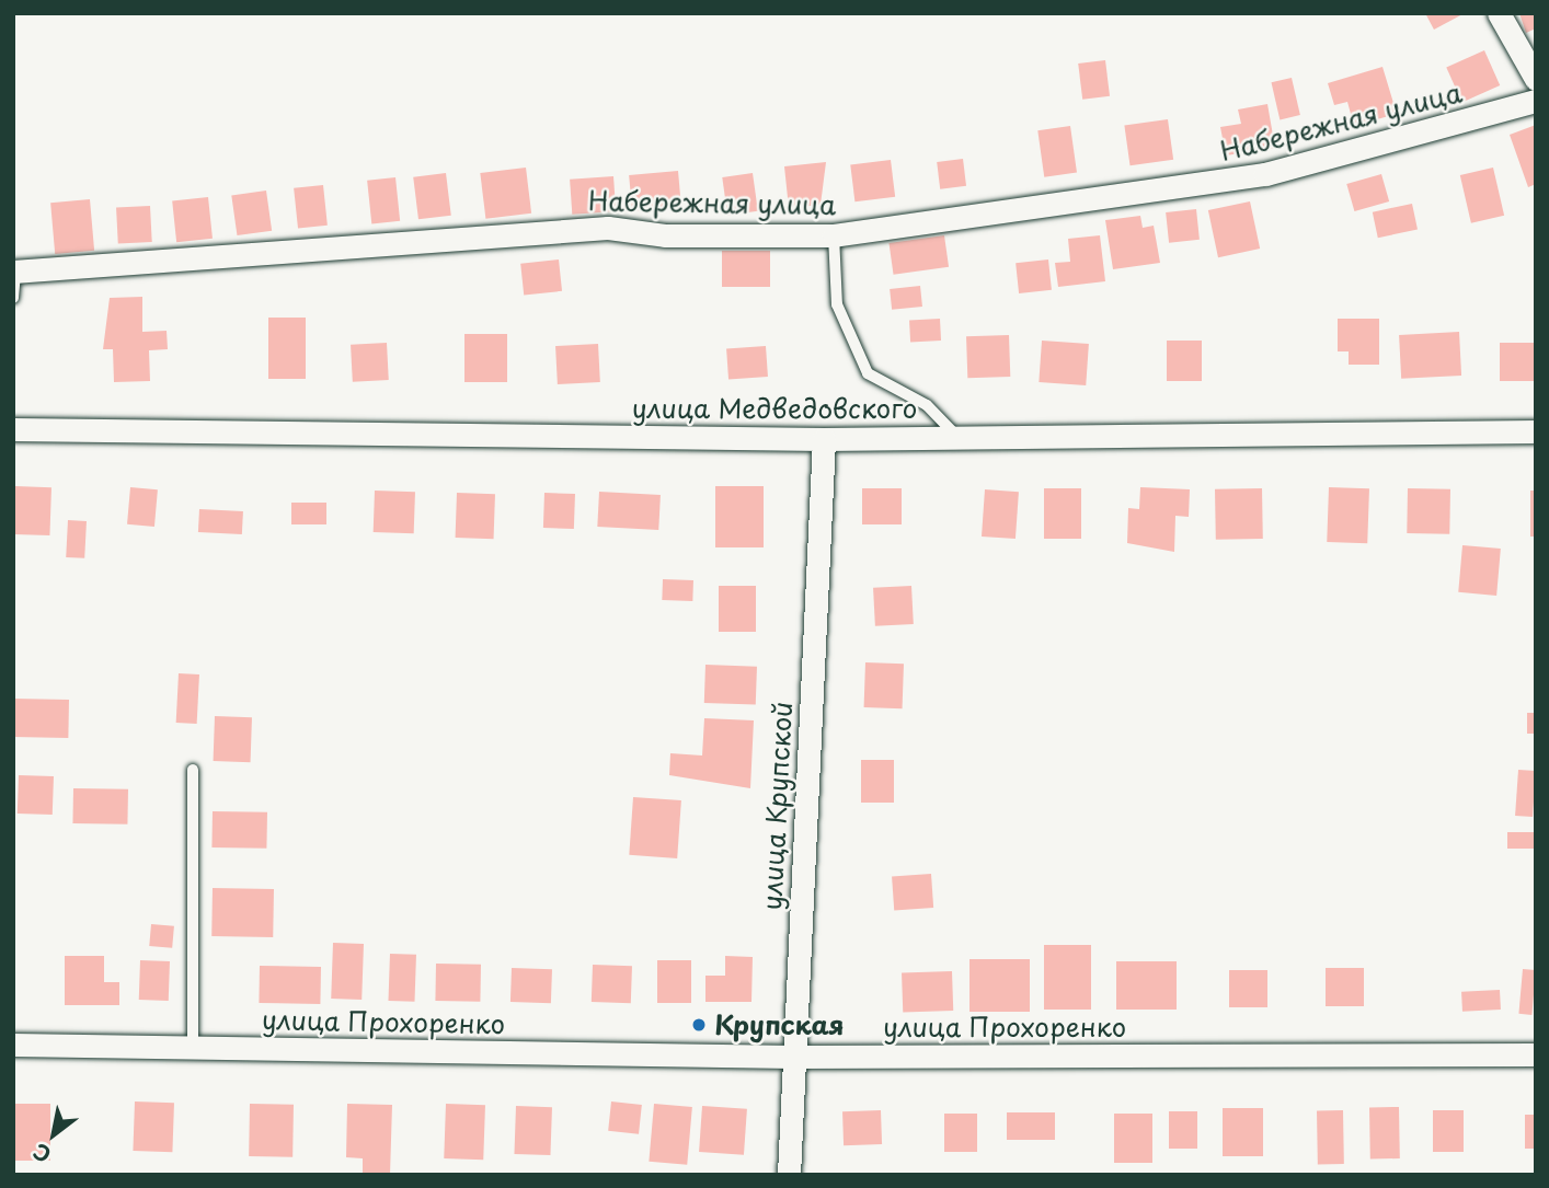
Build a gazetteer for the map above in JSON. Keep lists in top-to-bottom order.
{
  "streets": {
    "street": [
      "Набережная улица",
      "улица Медведовского",
      "улица Крупской",
      "улица Прохоренко"
    ]
  },
  "crossings": [
    ["улица Медведовского", "улица Крупской"],
    ["улица Крупской", "улица Прохоренко"]
  ],
  "places": ["Крупская"],
  "north": "bottom left"
}
